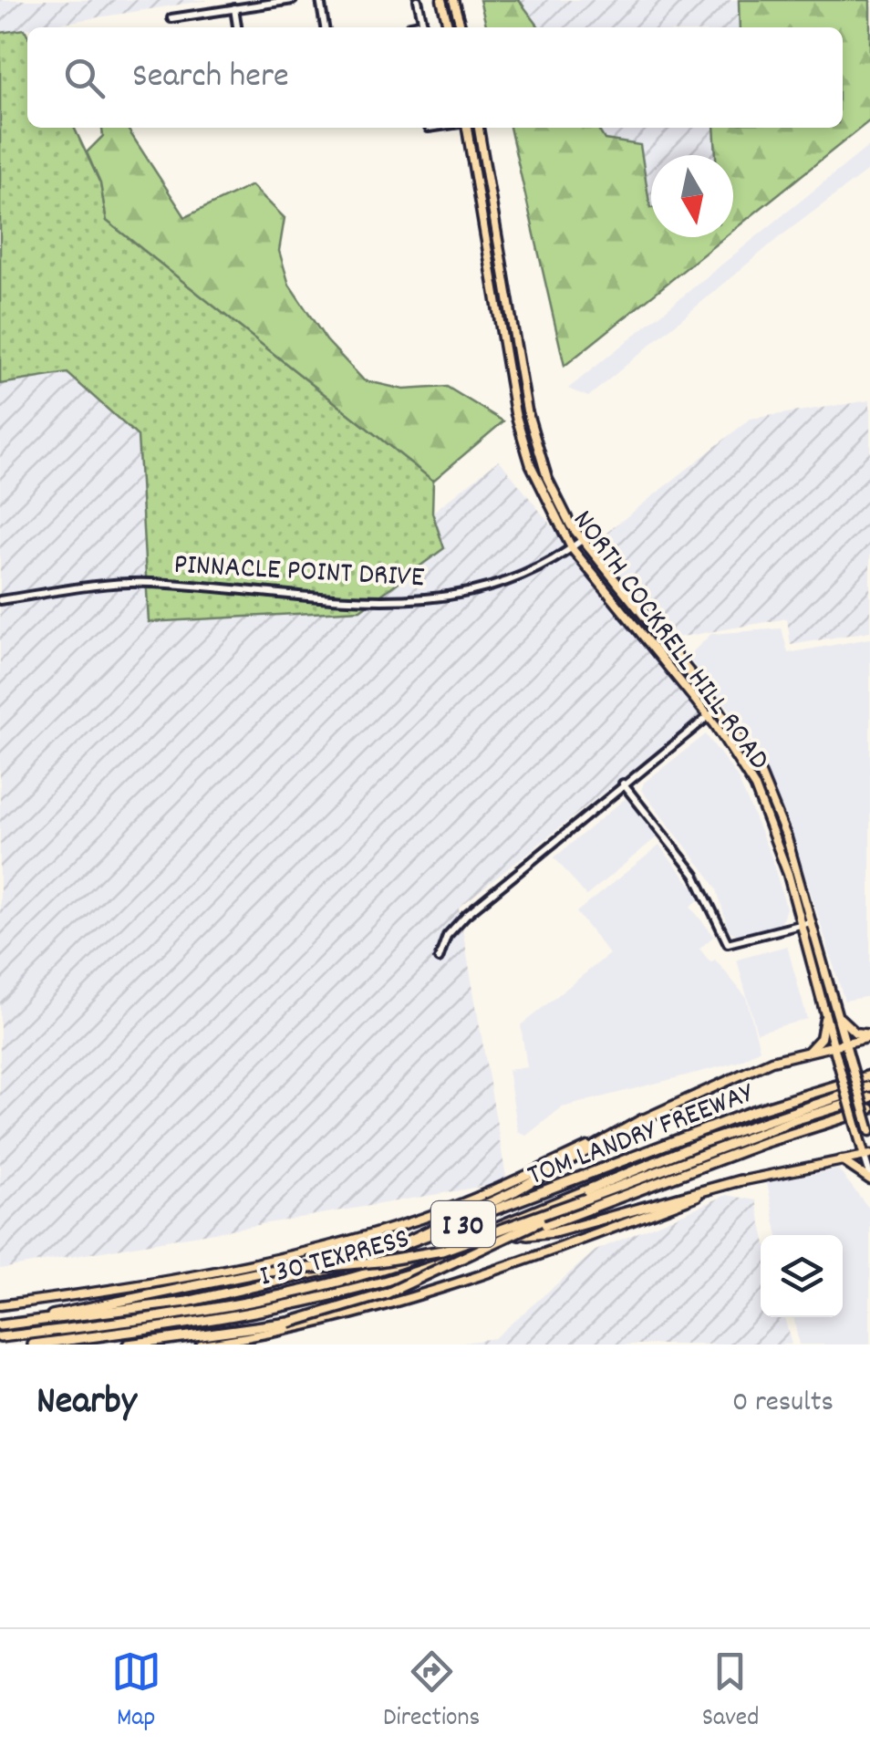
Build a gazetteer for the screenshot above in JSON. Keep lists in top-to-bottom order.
{
  "streets": {
    "highway": ["TOM LANDRY FREEWAY", "I 30", "I 30 TEXPRESS"],
    "main road": ["NORTH COCKRELL HILL ROAD"],
    "street": ["PINNACLE POINT DRIVE"]
  },
  "crossings": [
    ["PINNACLE POINT DRIVE", "NORTH COCKRELL HILL ROAD"],
    ["NORTH COCKRELL HILL ROAD", "TOM LANDRY FREEWAY"]
  ],
  "north": "bottom",
  "page": {
    "search": "Search here",
    "heading": ["Nearby", "0 results"],
    "nav": ["Map", "Directions", "Saved"]
  }
}
